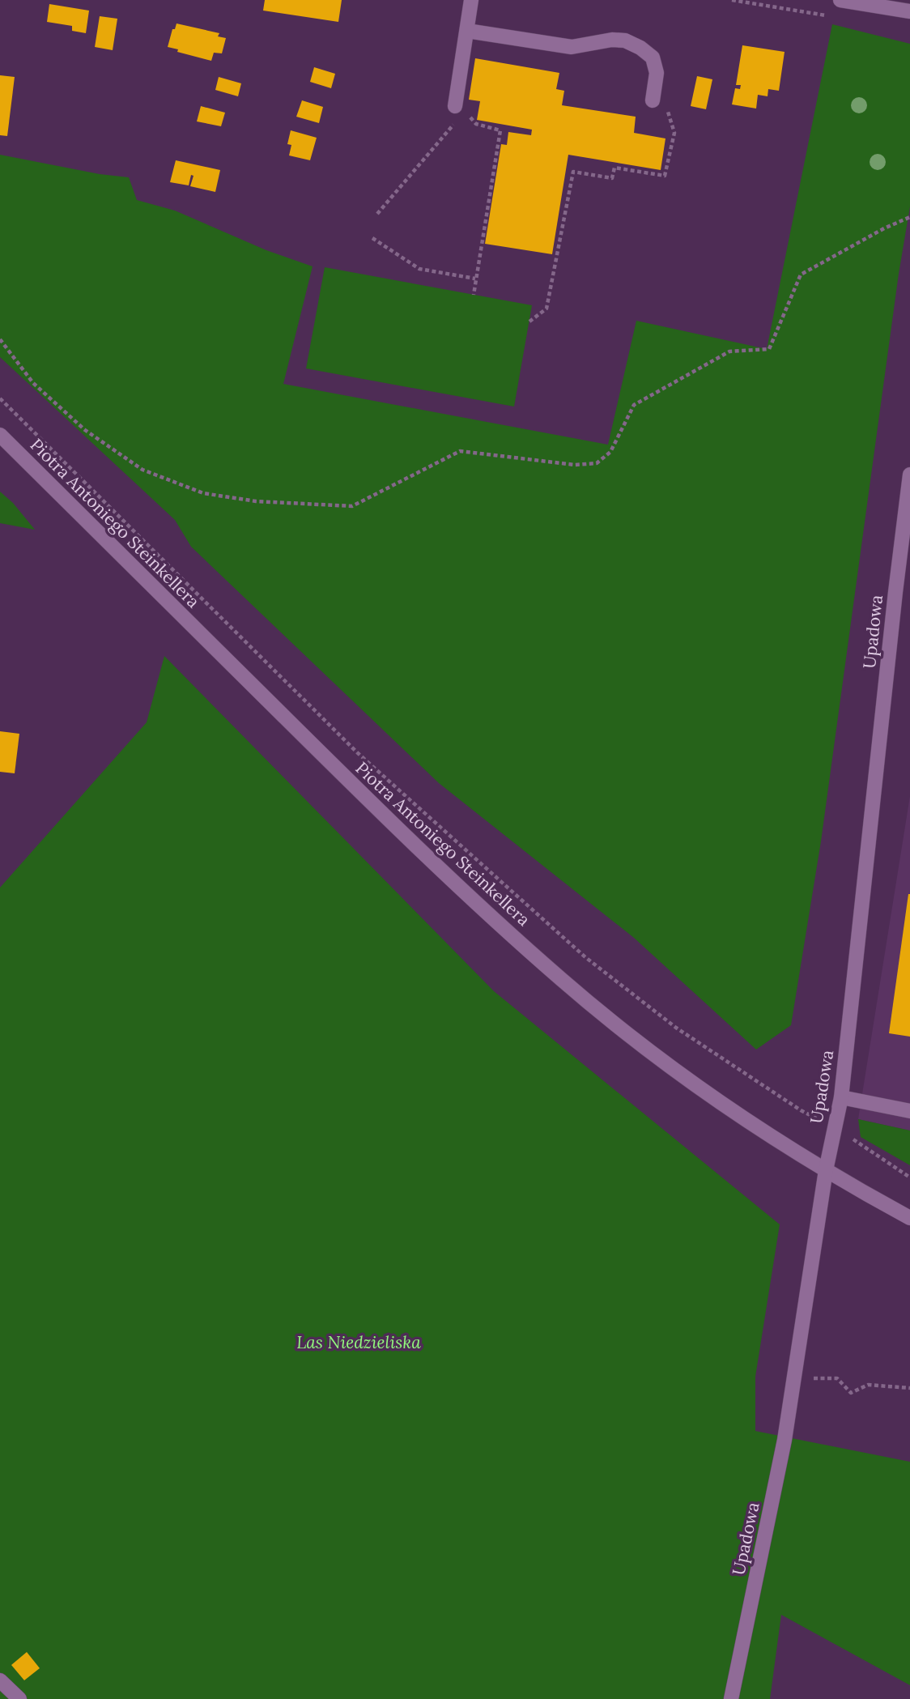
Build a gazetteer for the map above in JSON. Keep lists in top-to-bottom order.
{
  "streets": {
    "street": ["Piotra Antoniego Steinkellera", "Upadowa"]
  },
  "crossings": [
    ["Piotra Antoniego Steinkellera", "Upadowa"]
  ],
  "parks": ["Las Niedzieliska"]
}
